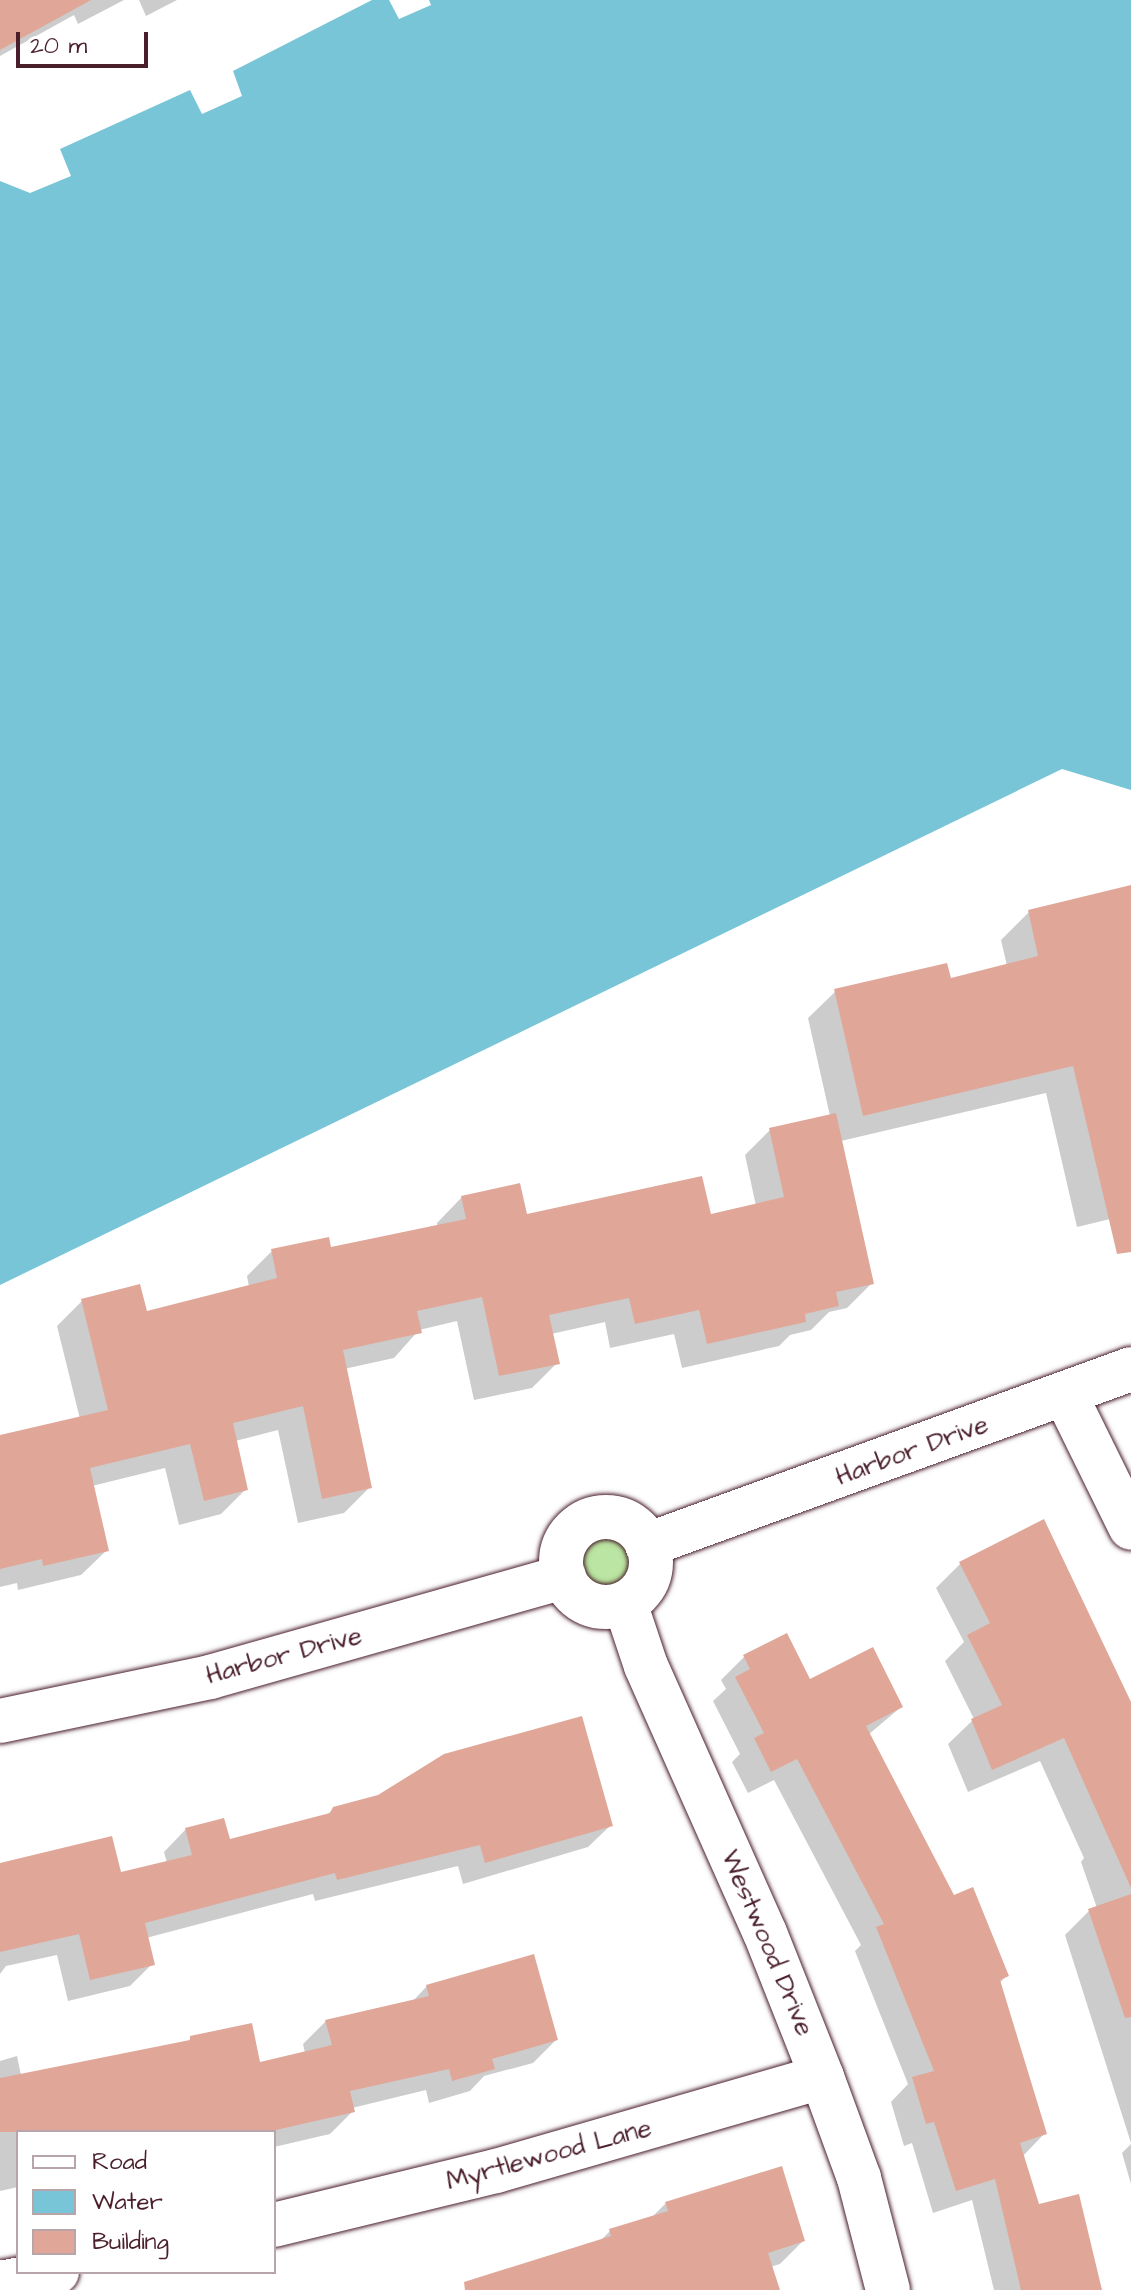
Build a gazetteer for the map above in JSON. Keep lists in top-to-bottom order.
{
  "streets": {
    "street": ["Harbor Drive", "Westwood Drive", "Myrtlewood Lane"]
  },
  "crossings": [
    ["Harbor Drive", "Westwood Drive"],
    ["Westwood Drive", "Myrtlewood Lane"]
  ],
  "legend": ["Road", "Water", "Building"],
  "scale_bar": "20 m"
}
